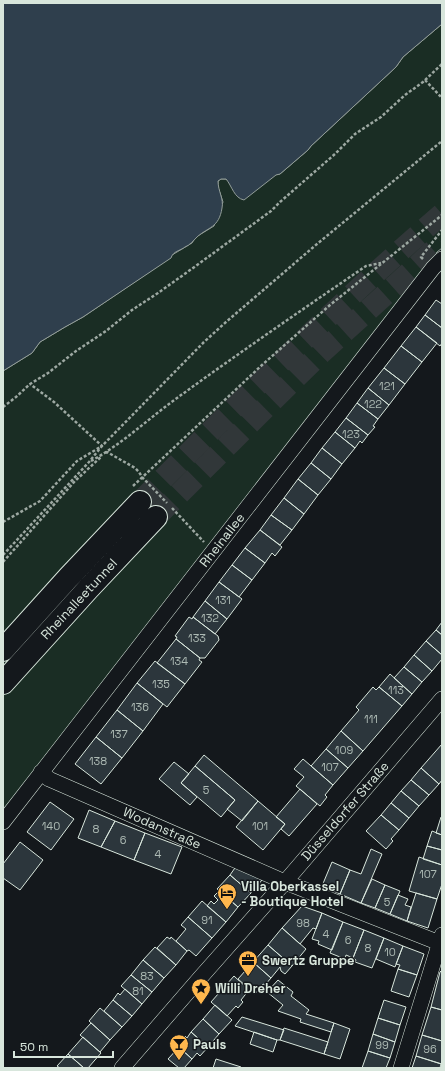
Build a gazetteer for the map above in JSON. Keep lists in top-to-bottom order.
{
  "streets": {
    "highway": ["Rheinalleetunnel"],
    "street": ["Rheinallee", "Düsseldorfer Straße", "Wodanstraße"]
  },
  "crossings": [
    ["Rheinallee", "Wodanstraße"],
    ["Düsseldorfer Straße", "Wodanstraße"]
  ],
  "places": {
    "hotel": ["Villa Oberkassel - Boutique Hotel"],
    "office": ["Swertz Gruppe"],
    "place": ["Willi Dreher"],
    "bar": ["Pauls"]
  },
  "house_numbers": [
    "121",
    "122",
    "123",
    "131",
    "132",
    "133",
    "134",
    "135",
    "113",
    "136",
    "111",
    "137",
    "109",
    "138",
    "107",
    "5",
    "140",
    "101",
    "8",
    "6",
    "4",
    "107",
    "5",
    "91",
    "98",
    "4",
    "6",
    "8",
    "10",
    "83",
    "81",
    "99",
    "96"
  ],
  "scale_bar": "50 m"
}
